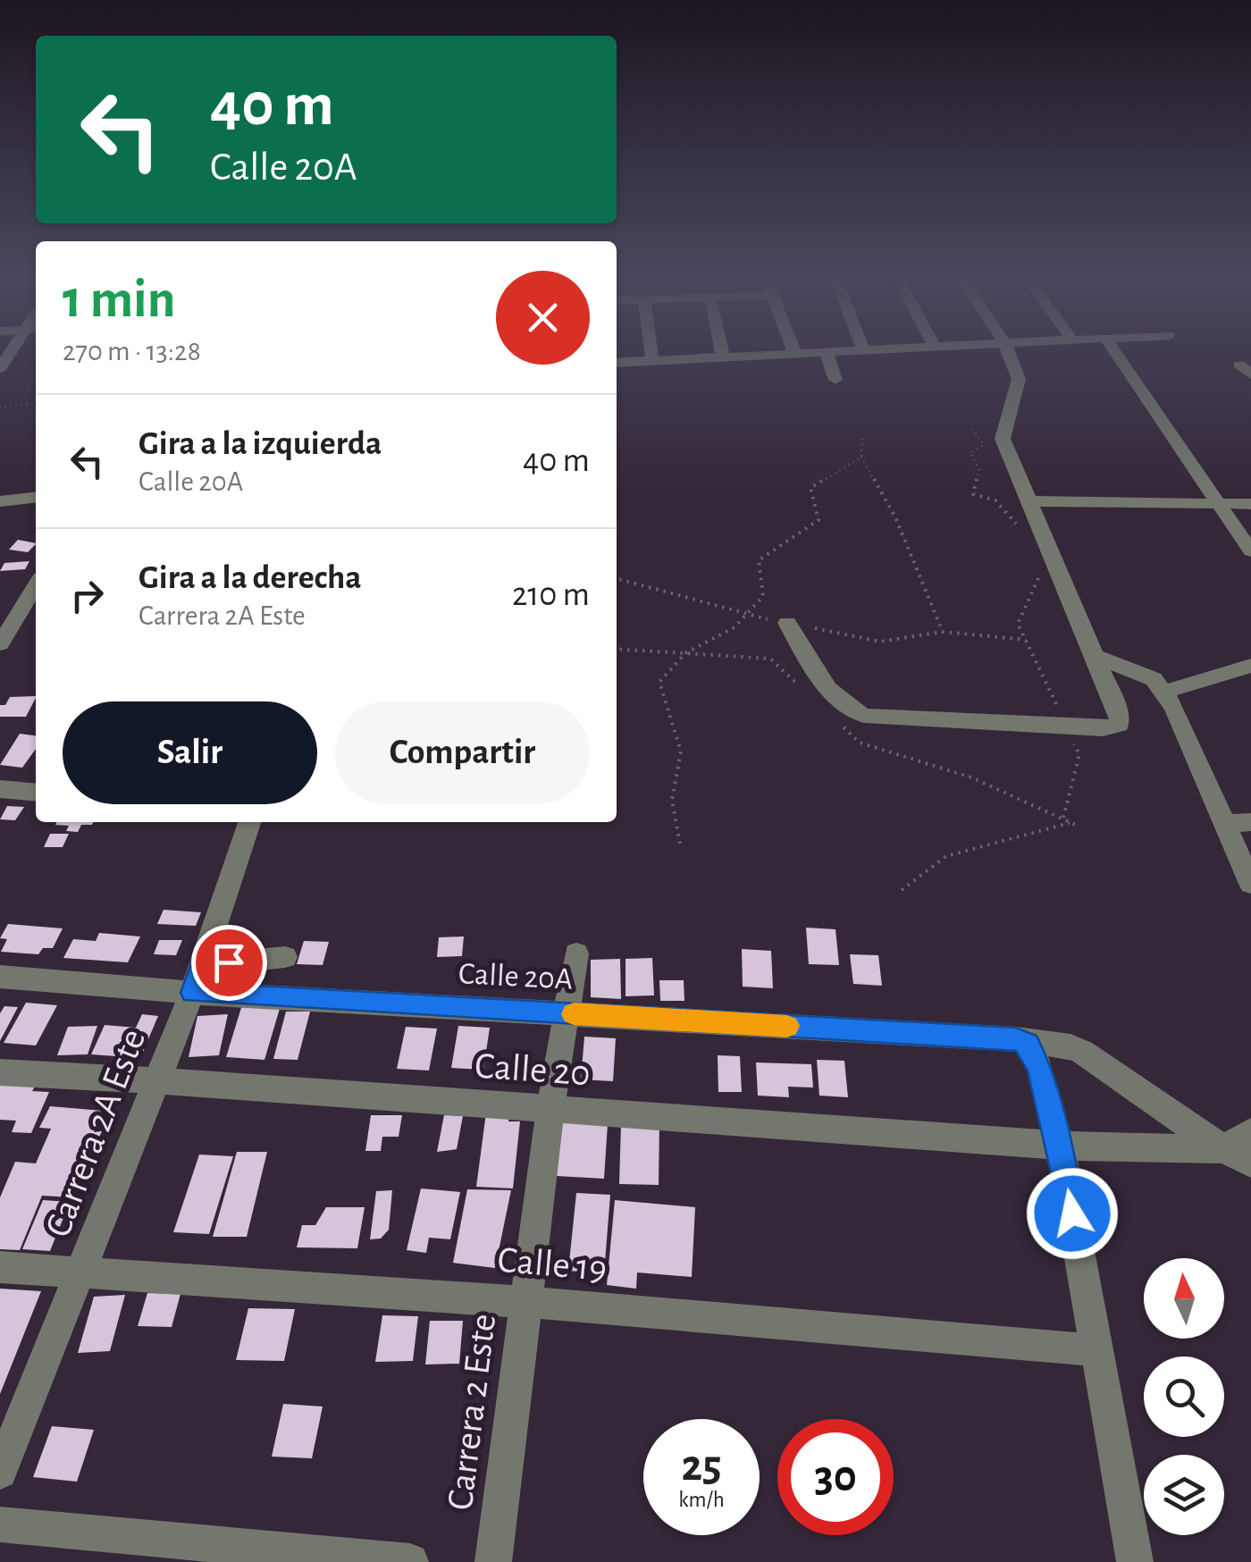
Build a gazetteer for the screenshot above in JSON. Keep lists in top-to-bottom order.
{
  "streets": {
    "street": [
      "Calle 20A",
      "Calle 20",
      "Carrera 2A Este",
      "Calle 19",
      "Carrera 2 Este"
    ]
  },
  "crossings": [
    ["Calle 20A", "Calle 20"],
    ["Calle 20A", "Carrera 2A Este"],
    ["Calle 20A", "Carrera 2 Este"],
    ["Calle 20", "Carrera 2A Este"],
    ["Calle 20", "Carrera 2 Este"],
    ["Carrera 2A Este", "Calle 19"],
    ["Calle 19", "Carrera 2 Este"]
  ],
  "north": "top",
  "page": {
    "turn": ["40 m", "Calle 20A"],
    "heading": ["1 min", "270 m · 13:28"],
    "list": [
      {
        "name": "Gira a la izquierda",
        "note": "Calle 20A",
        "value": "40 m"
      },
      {
        "name": "Gira a la derecha",
        "note": "Carrera 2A Este",
        "value": "210 m"
      }
    ],
    "buttons": ["Salir", "Compartir"],
    "speed": "25 km/h",
    "limit": "30"
  }
}
